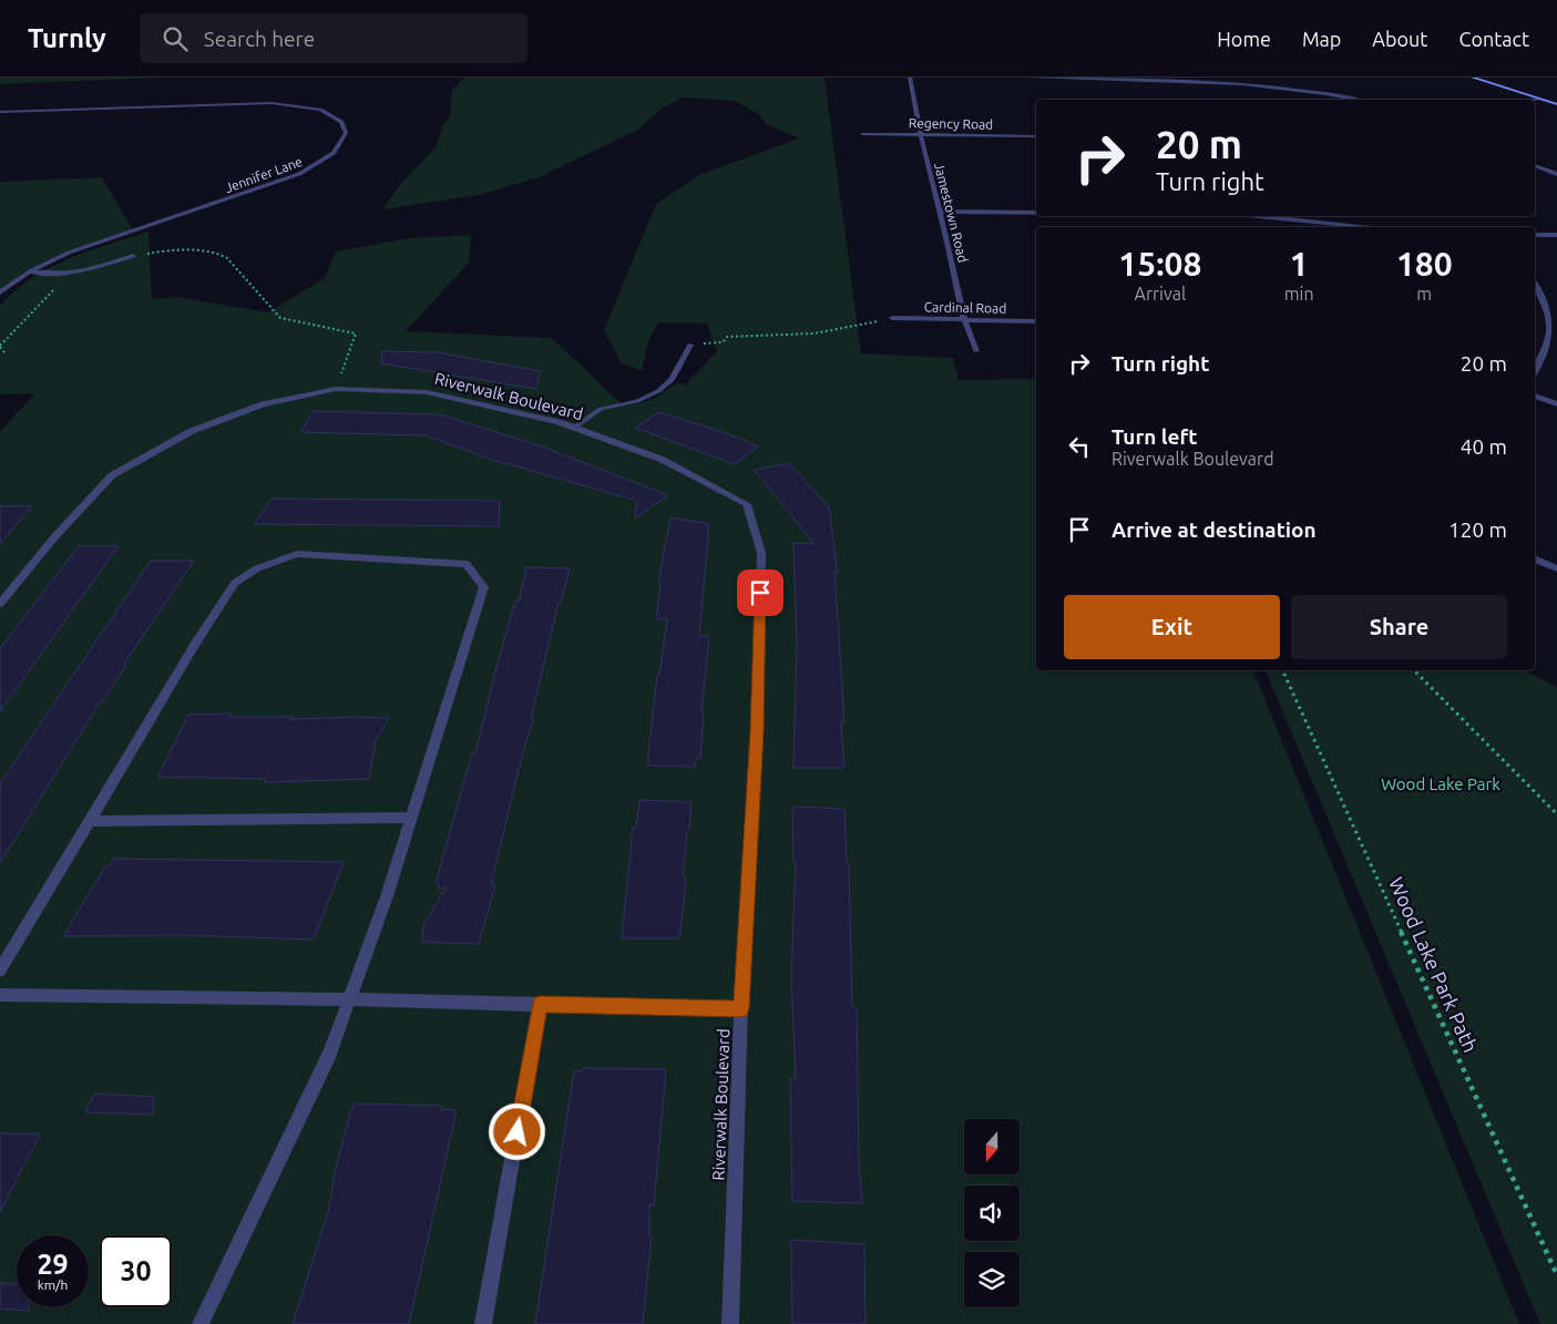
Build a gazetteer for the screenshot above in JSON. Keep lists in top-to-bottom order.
{
  "streets": {
    "street": [
      "Regency Road",
      "Jennifer Lane",
      "Jamestown Road",
      "Cardinal Road",
      "Riverwalk Boulevard"
    ],
    "path": ["Wood Lake Park Path"]
  },
  "crossings": [
    ["Regency Road", "Jamestown Road"],
    ["Jamestown Road", "Cardinal Road"]
  ],
  "parks": ["Wood Lake Park"],
  "north": "bottom",
  "page": {
    "header": "Turnly",
    "search": "Search here",
    "nav": [
      "Home",
      "Map",
      "About",
      "Contact"
    ],
    "turn": ["20 m", "Turn right"],
    "eta": [
      "15:08",
      "Arrival",
      "1",
      "min",
      "180",
      "m"
    ],
    "list": [
      {
        "name": "Turn right",
        "value": "20 m"
      },
      {
        "name": "Turn left",
        "note": "Riverwalk Boulevard",
        "value": "40 m"
      },
      {
        "name": "Arrive at destination",
        "value": "120 m"
      }
    ],
    "buttons": ["Exit", "Share"],
    "speed": "29 km/h",
    "limit": "30"
  }
}
